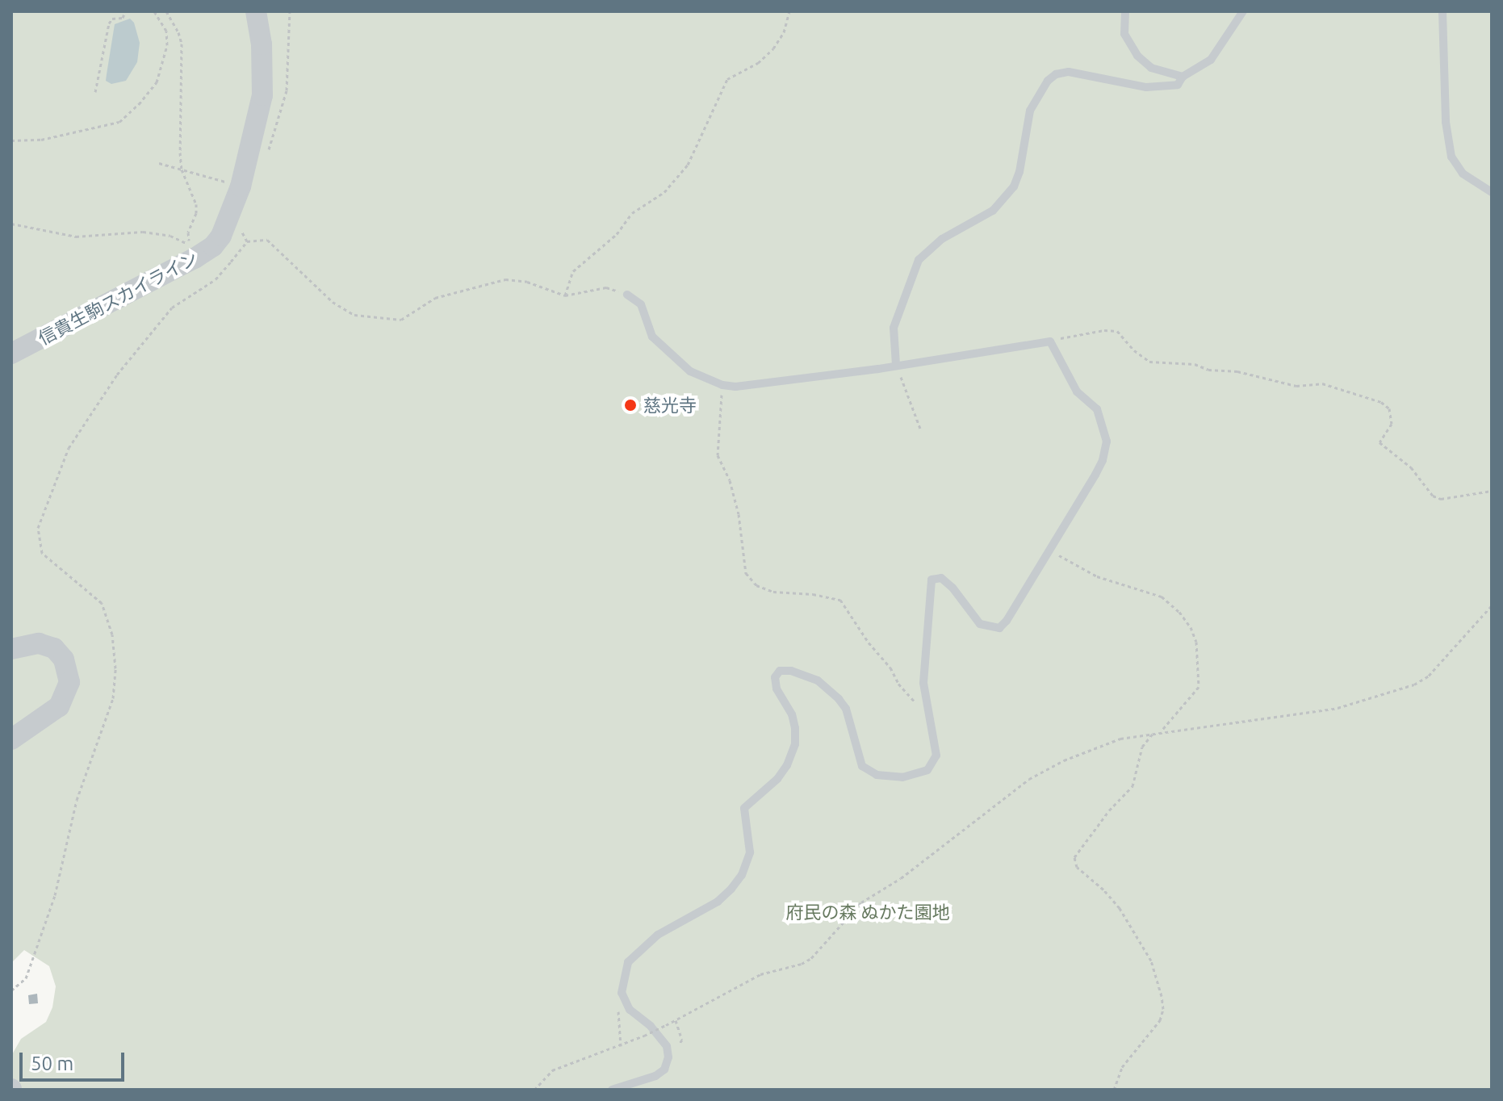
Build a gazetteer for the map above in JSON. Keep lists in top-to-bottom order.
{
  "streets": {
    "street": ["信貴生駒スカイライン"]
  },
  "parks": ["府民の森 ぬかた園地"],
  "places": ["慈光寺"],
  "scale_bar": "50 m"
}
